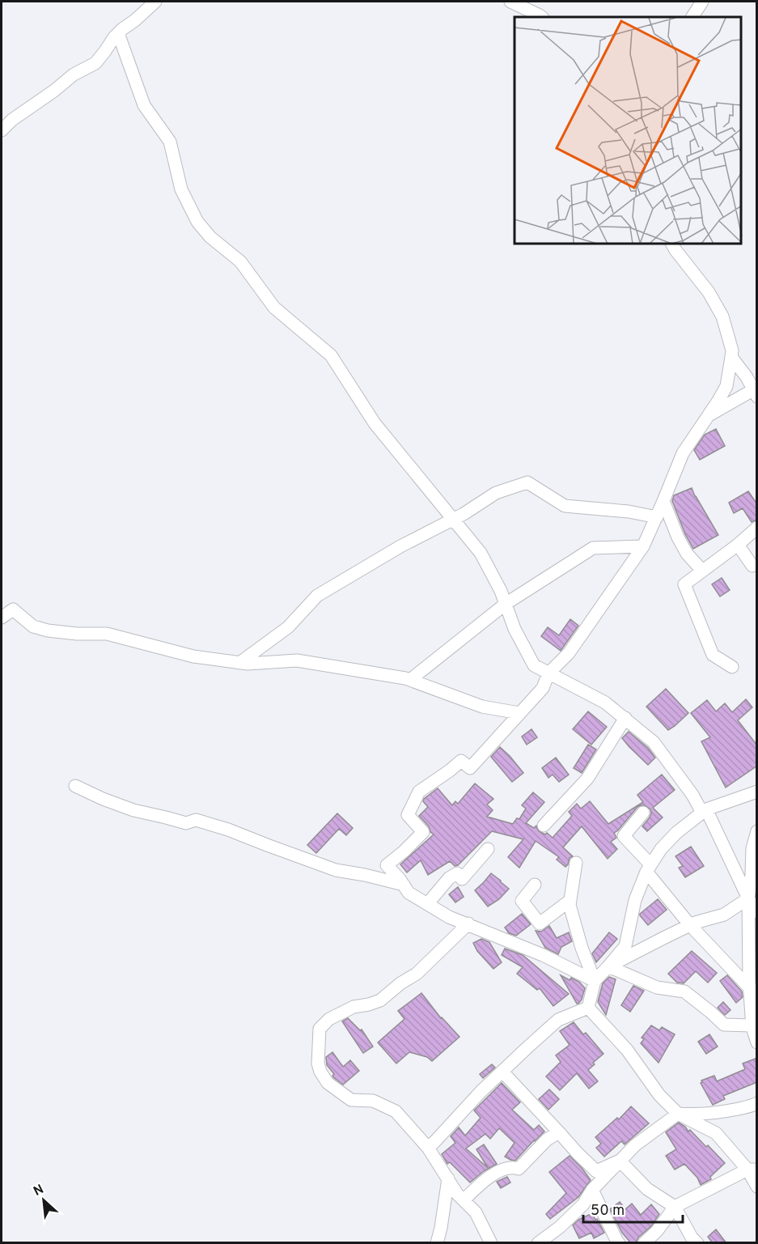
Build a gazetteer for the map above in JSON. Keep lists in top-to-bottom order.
{
  "scale_bar": "50 m",
  "north": "top left"
}
